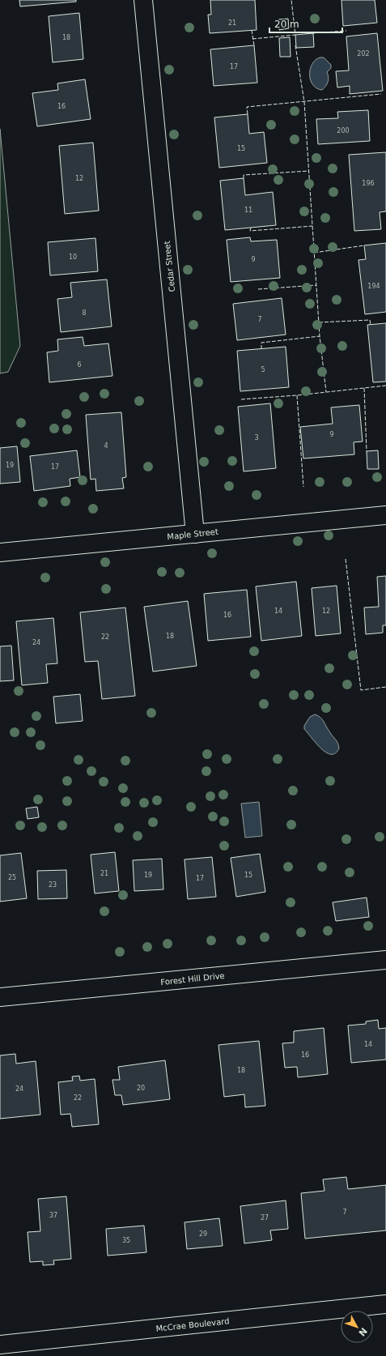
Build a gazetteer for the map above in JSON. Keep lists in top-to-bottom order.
{
  "streets": {
    "street": [
      "Cedar Street",
      "Maple Street",
      "Forest Hill Drive",
      "McCrae Boulevard"
    ]
  },
  "crossings": [
    ["Cedar Street", "Maple Street"]
  ],
  "house_numbers": [
    "21",
    "18",
    "202",
    "17",
    "16",
    "200",
    "15",
    "12",
    "196",
    "11",
    "10",
    "9",
    "194",
    "8",
    "7",
    "6",
    "5",
    "9",
    "3",
    "4",
    "19",
    "17",
    "14",
    "12",
    "16",
    "18",
    "22",
    "24",
    "21",
    "19",
    "15",
    "25",
    "17",
    "23",
    "14",
    "16",
    "18",
    "20",
    "24",
    "22",
    "7",
    "37",
    "27",
    "29",
    "35"
  ],
  "scale_bar": "20 m",
  "north": "bottom right"
}
